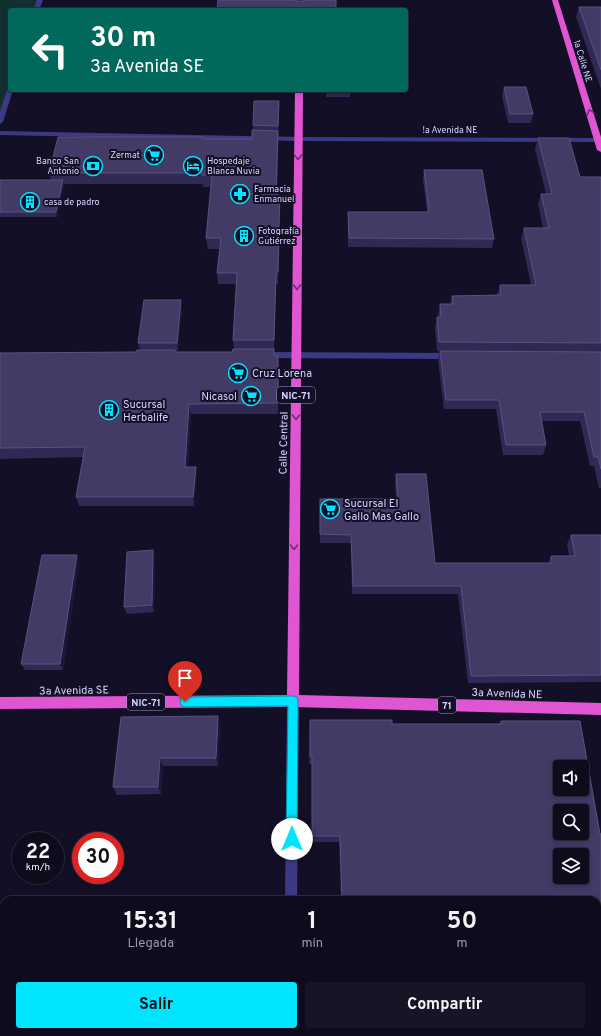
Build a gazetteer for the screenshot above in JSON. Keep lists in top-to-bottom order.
{
  "streets": {
    "highway": [
      "1a Calle NE",
      "NIC-71",
      "Calle Central",
      "3a Avenida SE",
      "3a Avenida NE",
      "71"
    ],
    "street": ["!a Avenida NE"]
  },
  "crossings": [
    ["1a Calle NE", "!a Avenida NE"],
    ["!a Avenida NE", "Calle Central"],
    ["Calle Central", "3a Avenida SE"],
    ["Calle Central", "3a Avenida NE"],
    ["3a Avenida SE", "3a Avenida NE"]
  ],
  "one_way": ["1a Calle NE", "Calle Central"],
  "places": {
    "supermarket": [
      "Zermat",
      "Cruz Lorena",
      "Nicasol",
      "Sucursal El Gallo Mas Gallo"
    ],
    "bank": ["Banco San Antonio"],
    "hotel": ["Hospedaje Blanca Nuvia"],
    "pharmacy": ["Farmacia Enmanuel"],
    "building": ["casa de padro", "Fotografía Gutiérrez", "Sucursal Herbalife"]
  },
  "page": {
    "turn": ["30 m", "3a Avenida SE"],
    "speed": "22 km/h",
    "limit": "30",
    "eta": [
      "15:31",
      "Llegada",
      "1",
      "min",
      "50",
      "m"
    ],
    "buttons": ["Salir", "Compartir"]
  }
}
